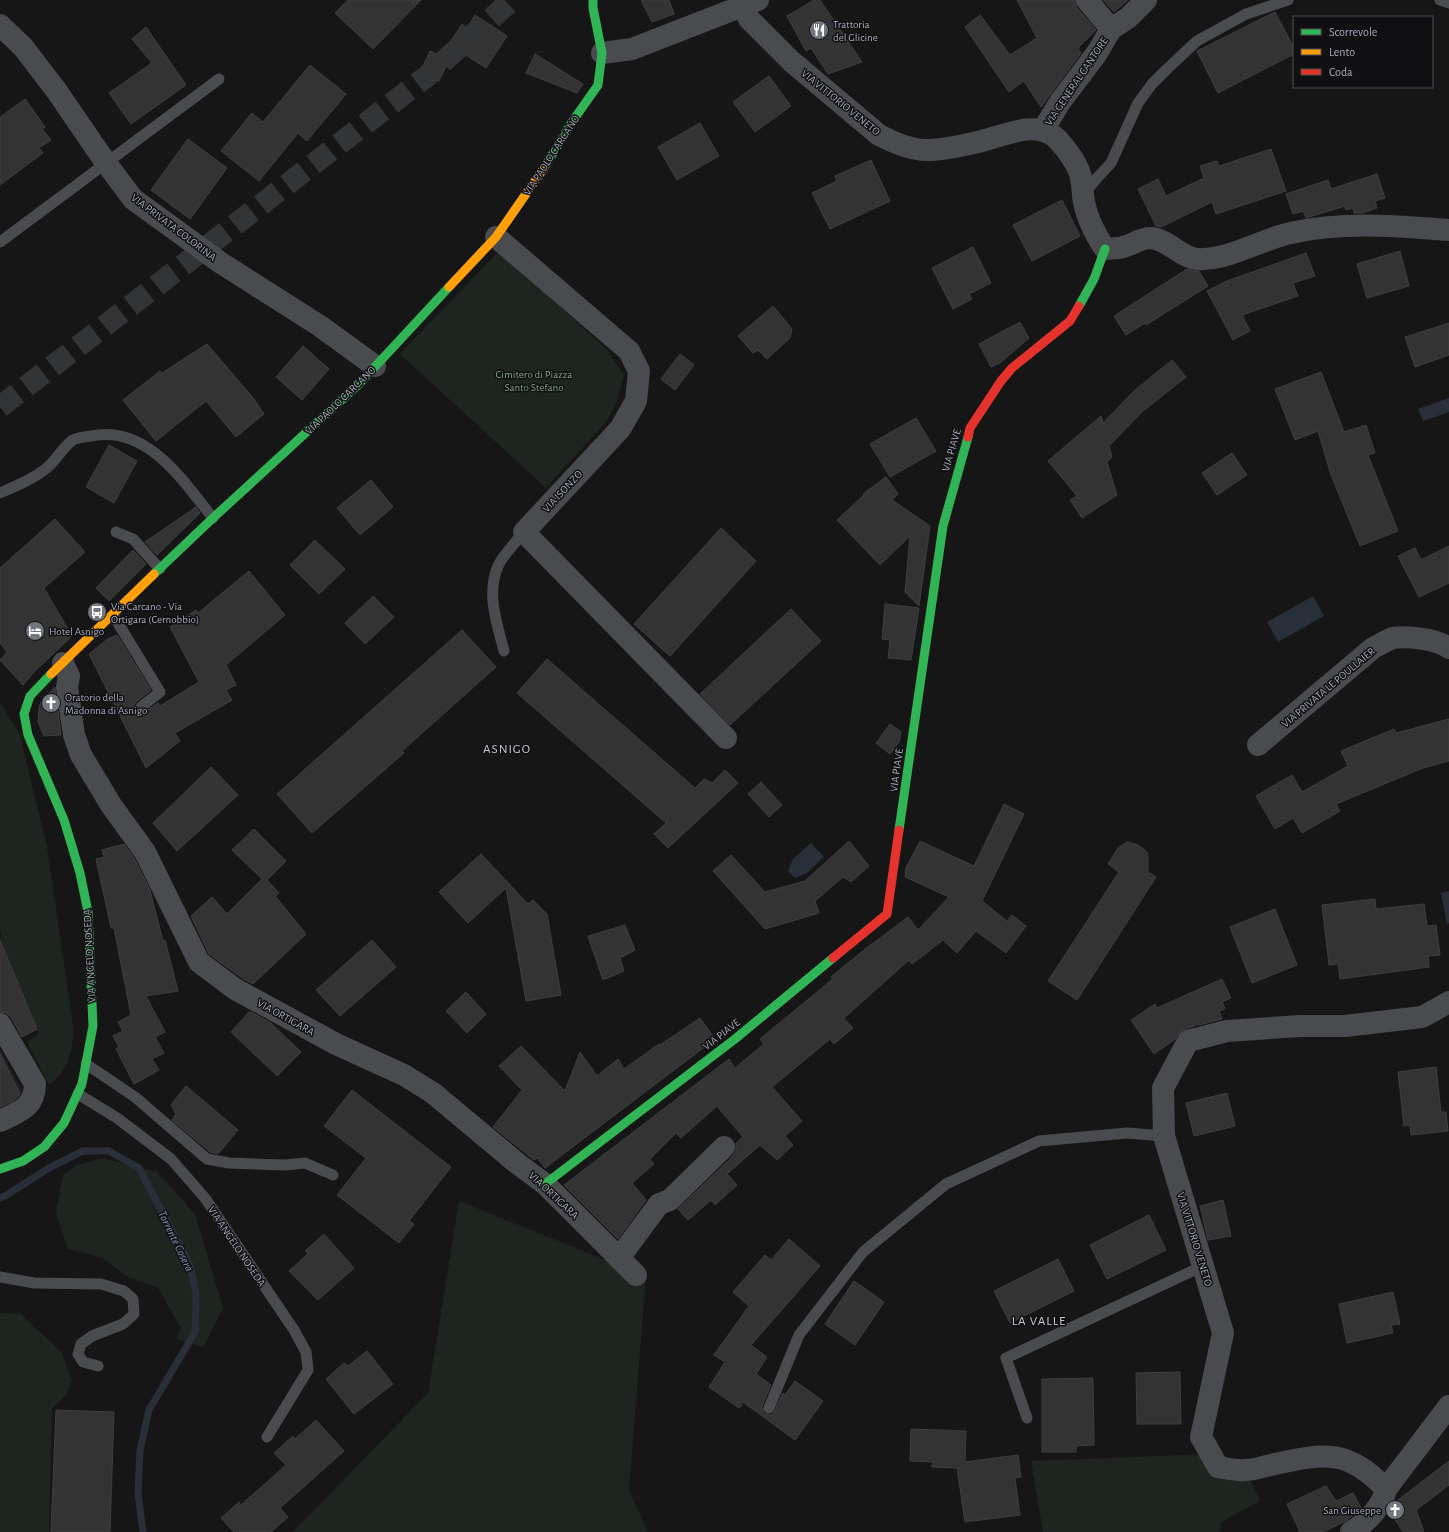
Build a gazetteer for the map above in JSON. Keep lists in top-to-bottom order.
{
  "streets": {
    "street": [
      "VIA GENERAL CANTORE",
      "VIA VITTORIO VENETO",
      "VIA PAOLO CARCANO",
      "VIA PRIVATA COLORINA",
      "VIA PIAVE",
      "VIA ISONZO",
      "VIA PRIVATA LE POULLAIER",
      "VIA ANGELO NOSEDA",
      "VIA ORTIGARA"
    ]
  },
  "crossings": [
    ["VIA GENERAL CANTORE", "VIA VITTORIO VENETO"],
    ["VIA PAOLO CARCANO", "VIA PRIVATA COLORINA"],
    ["VIA PAOLO CARCANO", "VIA ISONZO"],
    ["VIA PAOLO CARCANO", "VIA ANGELO NOSEDA"],
    ["VIA PAOLO CARCANO", "VIA ORTIGARA"],
    ["VIA PIAVE", "VIA ORTIGARA"]
  ],
  "districts": ["ASNIGO", "LA VALLE"],
  "water": ["Torrente Cosera"],
  "parks": ["Cimitero di Piazza Santo Stefano"],
  "places": {
    "restaurant": ["Trattoria del Glicine"],
    "bus stop": ["Via Carcano - Via Ortigara (Cernobbio)"],
    "hotel": ["Hotel Asnigo"],
    "church": ["Oratorio della Madonna di Asnigo", "San Giuseppe"]
  },
  "legend": ["Scorrevole", "Lento", "Coda"]
}
